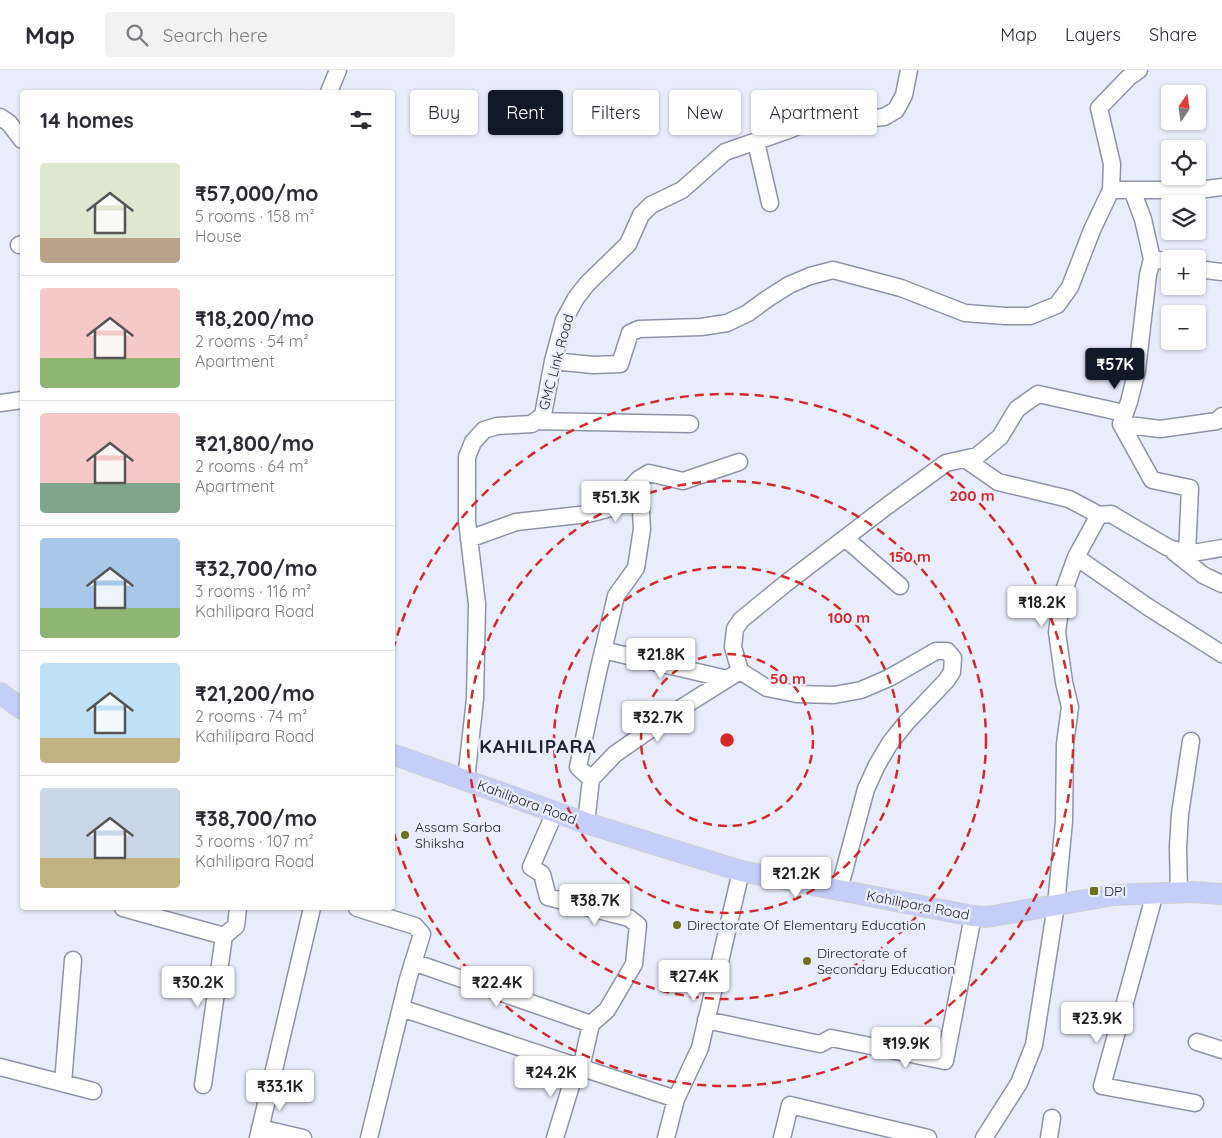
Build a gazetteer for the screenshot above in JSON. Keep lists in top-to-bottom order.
{
  "streets": {
    "main road": ["Kahilipara Road"],
    "street": ["GMC Link Road"]
  },
  "crossings": [
    ["GMC Link Road", "Kahilipara Road"]
  ],
  "districts": ["KAHILIPARA"],
  "places": {
    "other": ["Assam Sarba Shiksha", "Directorate Of Elementary Education", "Directorate of Secondary Education"],
    "transit": ["DPI"]
  },
  "north": "top",
  "page": {
    "header": "Map",
    "search": "Search here",
    "nav": ["Map", "Layers", "Share"],
    "map_buttons": ["+", "−"],
    "chip": [
      "Buy",
      "Rent",
      "Filters",
      "New",
      "Apartment"
    ],
    "heading": "14 homes",
    "list": [
      {
        "name": "₹57,000/mo",
        "note": "5 rooms · 158 m² · House"
      },
      {
        "name": "₹18,200/mo",
        "note": "2 rooms · 54 m² · Apartment"
      },
      {
        "name": "₹21,800/mo",
        "note": "2 rooms · 64 m² · Apartment"
      },
      {
        "name": "₹32,700/mo",
        "note": "3 rooms · 116 m² · Kahilipara Road"
      },
      {
        "name": "₹21,200/mo",
        "note": "2 rooms · 74 m² · Kahilipara Road"
      },
      {
        "name": "₹38,700/mo",
        "note": "3 rooms · 107 m² · Kahilipara Road"
      }
    ],
    "price": [
      "₹57K",
      "₹51.3K",
      "₹18.2K",
      "₹21.8K",
      "₹32.7K",
      "₹21.2K",
      "₹38.7K",
      "₹27.4K",
      "₹30.2K",
      "₹22.4K",
      "₹23.9K",
      "₹19.9K",
      "₹24.2K",
      "₹33.1K"
    ]
  },
  "rings": [
    "200 m",
    "150 m",
    "100 m",
    "50 m"
  ]
}
